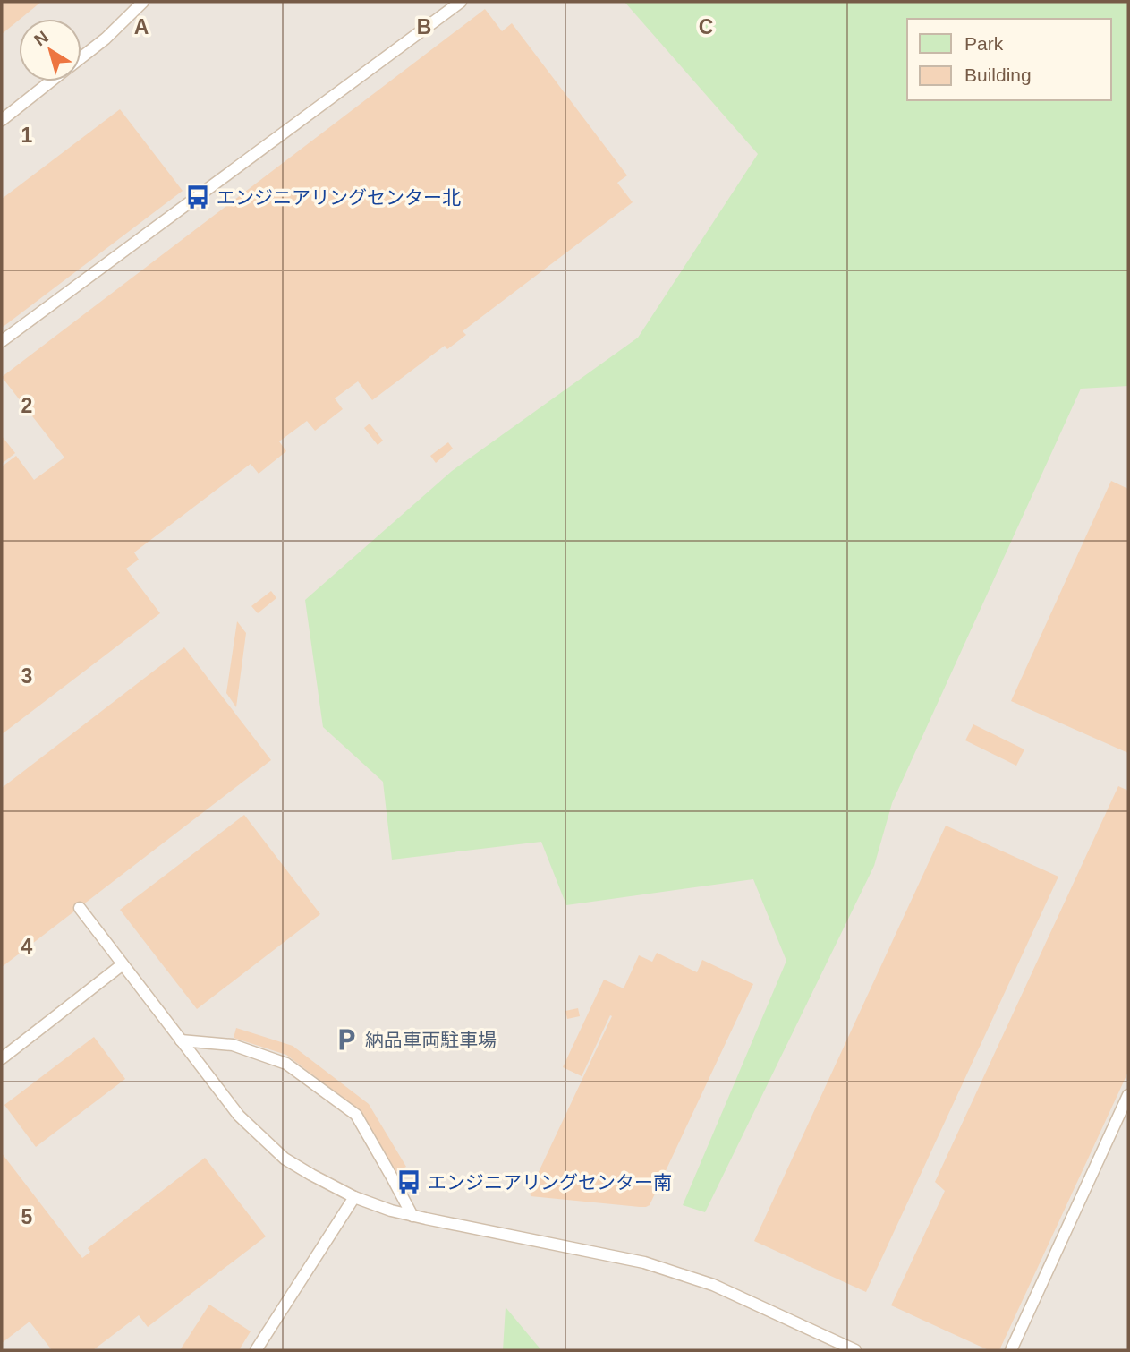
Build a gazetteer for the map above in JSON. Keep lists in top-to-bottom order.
{
  "places": {
    "bus stop": ["エンジニアリングセンター北", "エンジニアリングセンター南"],
    "parking": ["納品車両駐車場"]
  },
  "legend": ["Park", "Building"],
  "north": "top left",
  "grid": {
    "columns": ["A", "B", "C"],
    "rows": [
      "1",
      "2",
      "3",
      "4",
      "5"
    ]
  }
}
